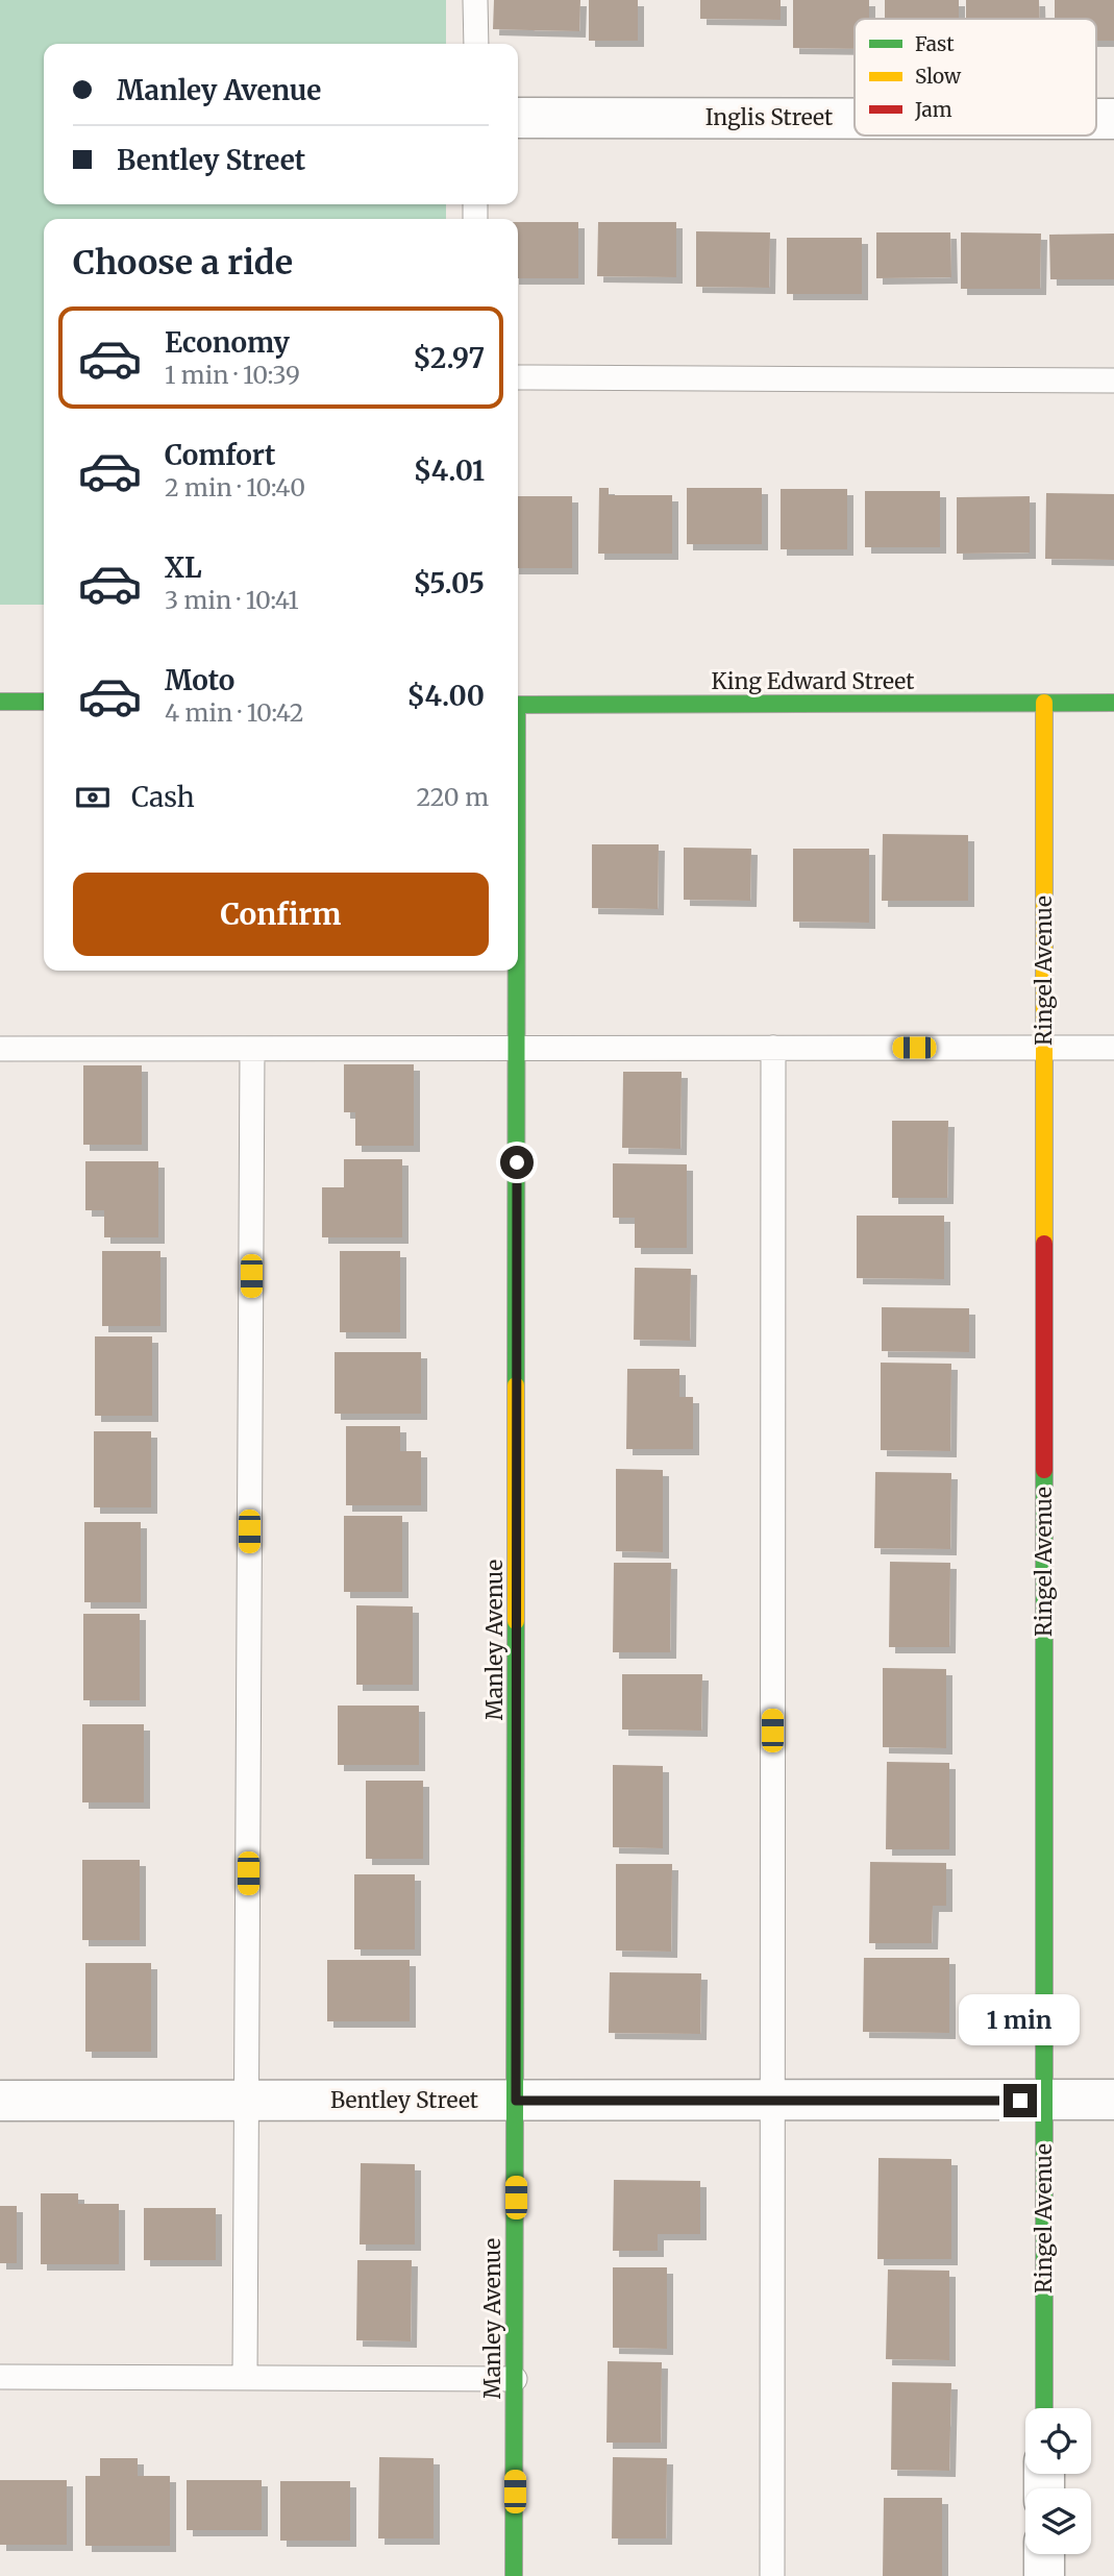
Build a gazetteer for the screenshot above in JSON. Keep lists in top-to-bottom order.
{
  "streets": {
    "street": [
      "Inglis Street",
      "King Edward Street",
      "Ringel Avenue",
      "Manley Avenue",
      "Bentley Street"
    ]
  },
  "crossings": [
    ["King Edward Street", "Ringel Avenue"],
    ["Ringel Avenue", "Bentley Street"],
    ["Manley Avenue", "Bentley Street"]
  ],
  "legend": ["Fast", "Slow", "Jam"],
  "page": {
    "banner": ["Manley Avenue", "Bentley Street"],
    "heading": "Choose a ride",
    "list": [
      {
        "name": "Economy",
        "note": "1 min · 10:39",
        "value": "$2.97"
      },
      {
        "name": "Comfort",
        "note": "2 min · 10:40",
        "value": "$4.01"
      },
      {
        "name": "XL",
        "note": "3 min · 10:41",
        "value": "$5.05"
      },
      {
        "name": "Moto",
        "note": "4 min · 10:42",
        "value": "$4.00"
      }
    ],
    "pay": ["Cash", "220 m"],
    "buttons": "Confirm",
    "bubble": "1 min"
  }
}
